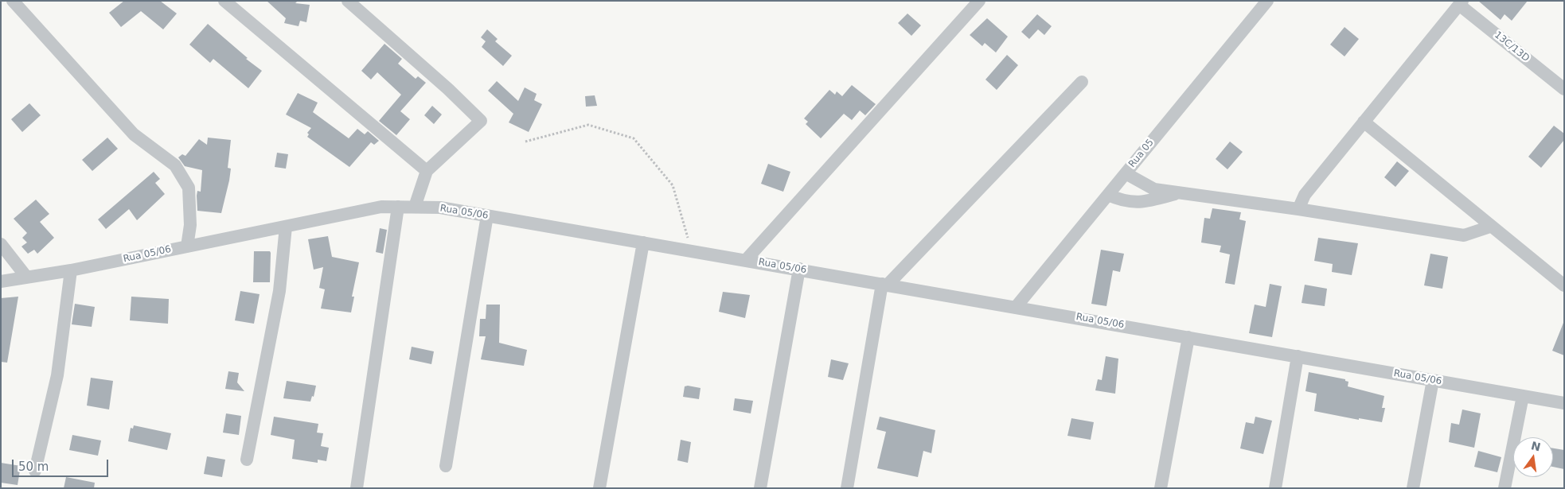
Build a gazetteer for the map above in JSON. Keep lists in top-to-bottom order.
{
  "streets": {
    "street": ["13C/13D", "Rua 05", "Rua 05/06"]
  },
  "crossings": [
    ["Rua 05", "Rua 05/06"]
  ],
  "scale_bar": "50 m",
  "north": "top"
}
